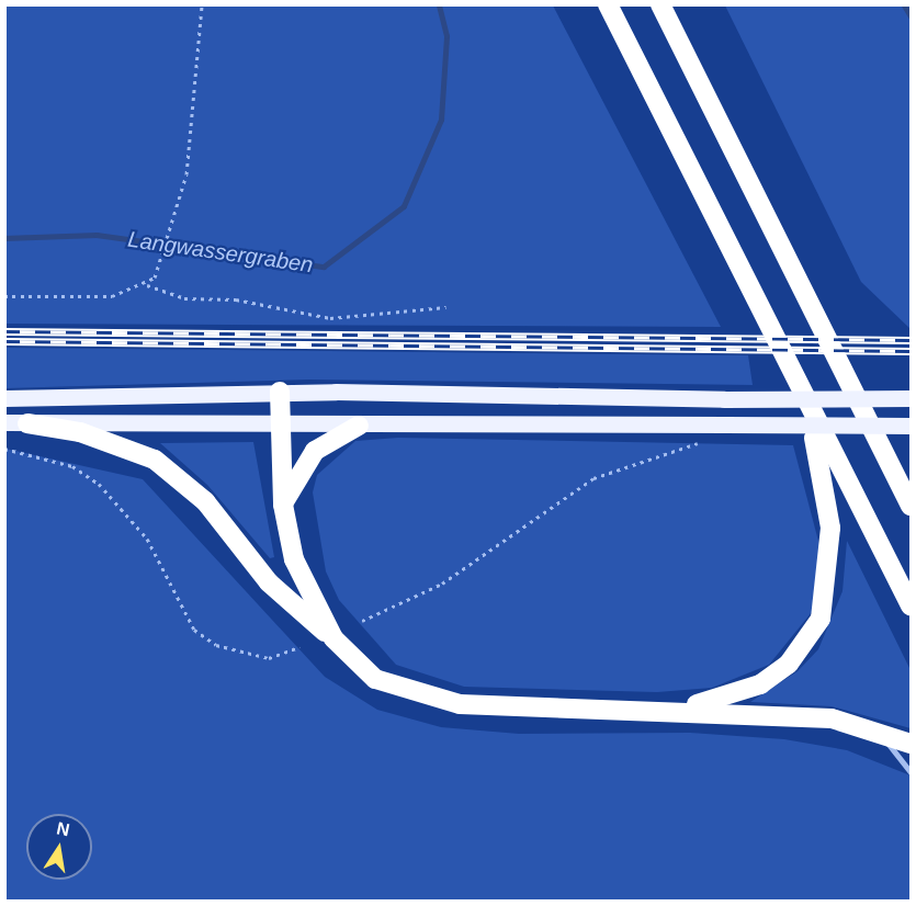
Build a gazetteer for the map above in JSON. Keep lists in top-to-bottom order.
{
  "water": ["Langwassergraben"],
  "north": "top"
}
